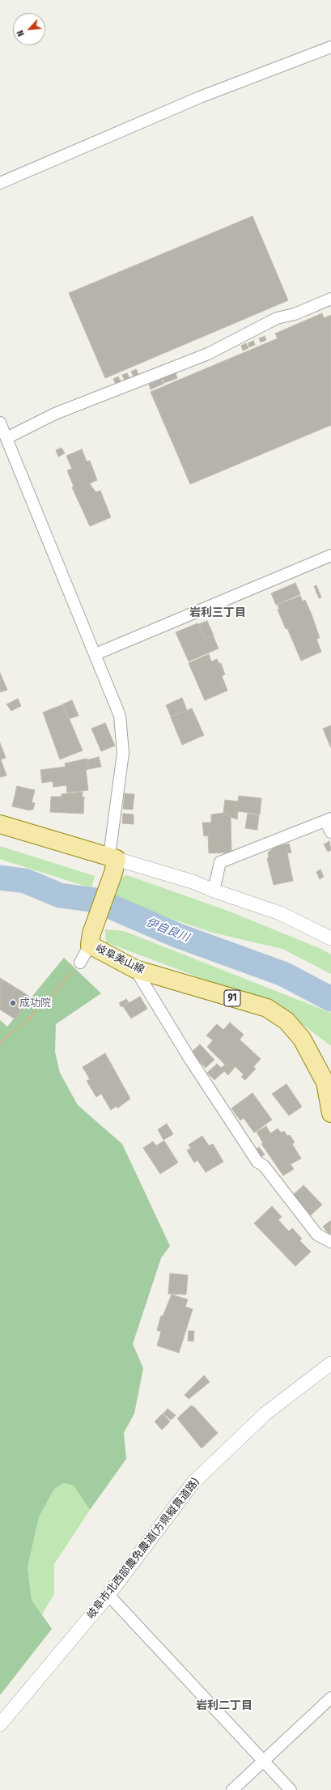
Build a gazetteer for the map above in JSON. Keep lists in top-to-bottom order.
{
  "streets": {
    "main road": ["岐阜美山線", "91"],
    "street": ["岐阜市北西部農免農道(方県縦貫道路)"]
  },
  "districts": ["岩利三丁目", "岩利二丁目"],
  "water": ["伊自良川"],
  "places": ["成功院"],
  "north": "bottom left"
}
